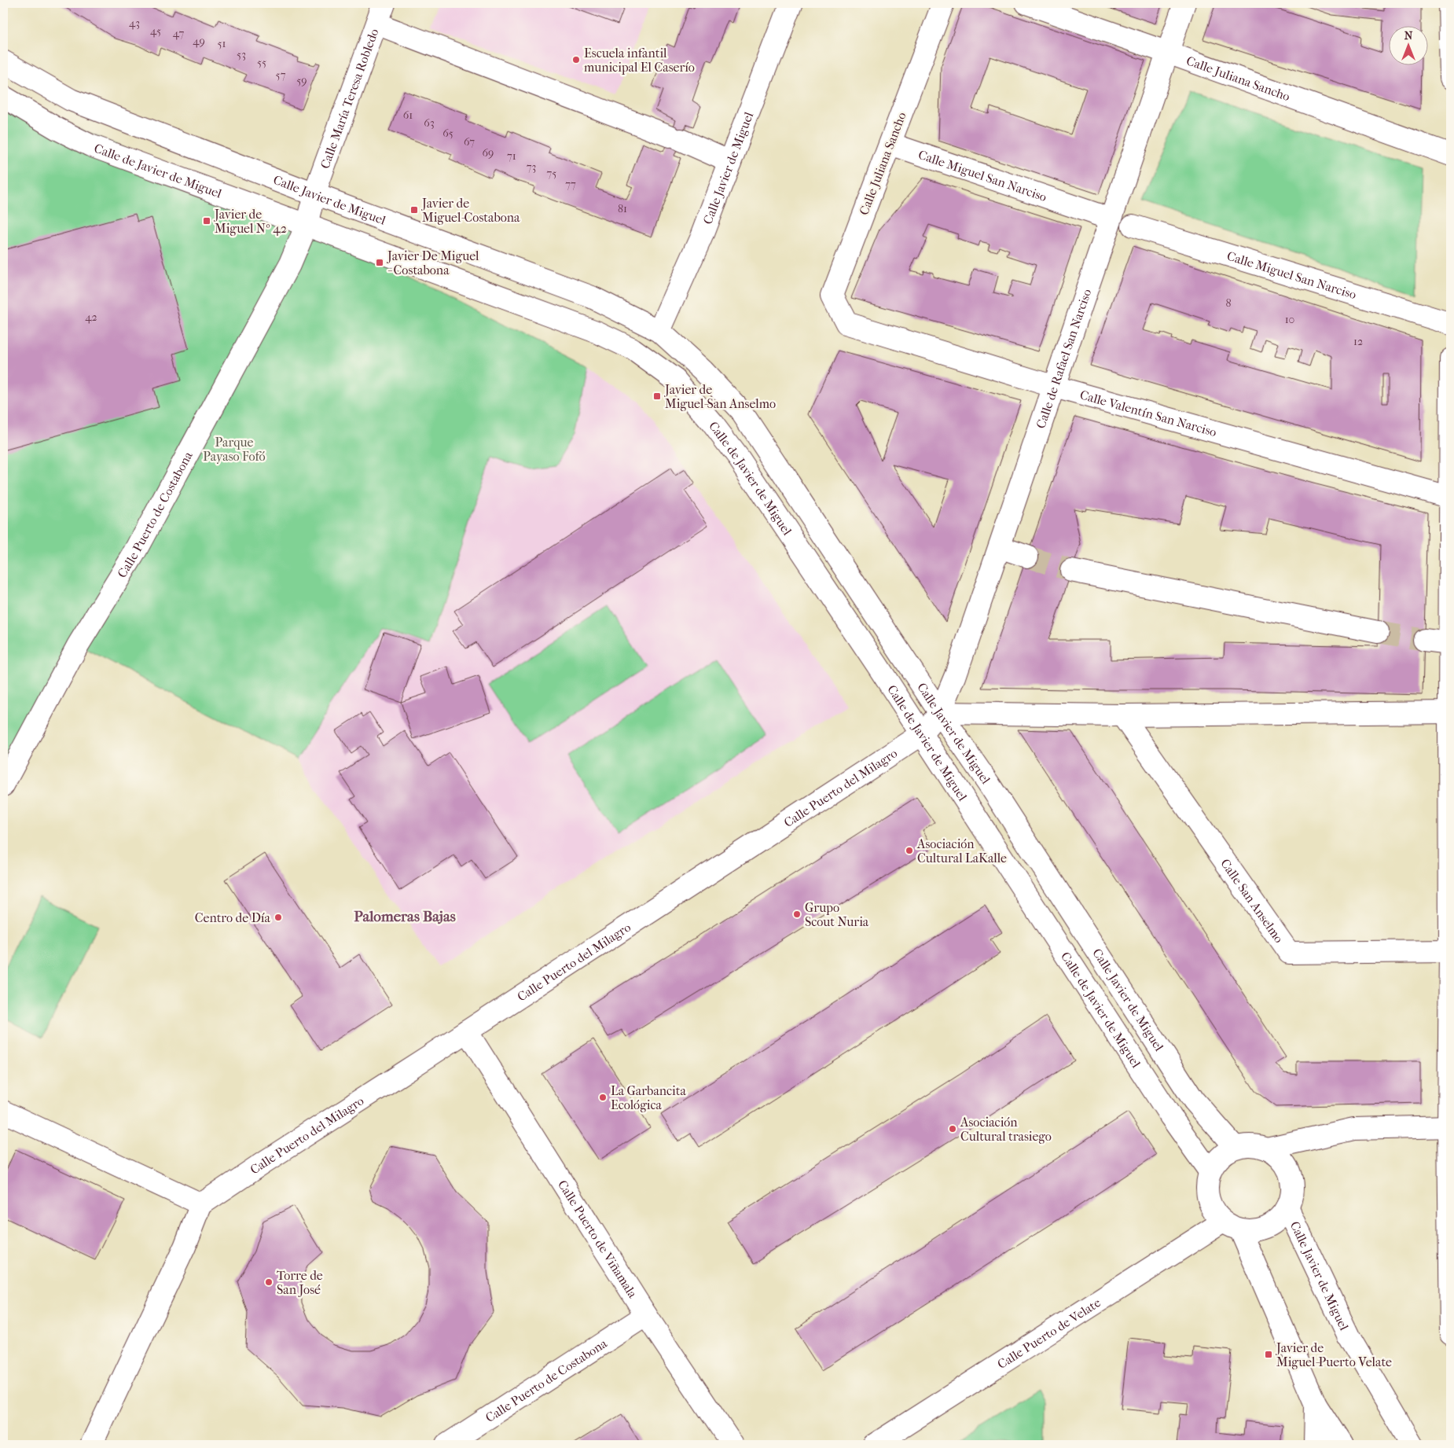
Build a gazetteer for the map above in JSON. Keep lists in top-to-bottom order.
{
  "streets": {
    "street": [
      "Calle Juliana Sancho",
      "Calle María Teresa Robledo",
      "Calle Javier de Miguel",
      "Calle de Javier de Miguel",
      "Calle Miguel San Narciso",
      "Calle de Rafael San Narciso",
      "Calle Valentín San Narciso",
      "Calle Puerto de Costabona",
      "Calle Puerto del Milagro",
      "Calle San Anselmo",
      "Calle Puerto de Viñamala",
      "Calle Puerto de Velate"
    ]
  },
  "crossings": [
    ["Calle Juliana Sancho", "Calle Miguel San Narciso"],
    ["Calle Juliana Sancho", "Calle de Rafael San Narciso"],
    ["Calle Juliana Sancho", "Calle Valentín San Narciso"],
    ["Calle María Teresa Robledo", "Calle Javier de Miguel"],
    ["Calle María Teresa Robledo", "Calle Puerto de Costabona"],
    ["Calle Javier de Miguel", "Calle de Javier de Miguel"],
    ["Calle Javier de Miguel", "Calle de Rafael San Narciso"],
    ["Calle Javier de Miguel", "Calle Puerto de Costabona"],
    ["Calle Javier de Miguel", "Calle Puerto del Milagro"],
    ["Calle Javier de Miguel", "Calle Puerto de Velate"],
    ["Calle de Javier de Miguel", "Calle Puerto de Costabona"],
    ["Calle de Javier de Miguel", "Calle Puerto del Milagro"],
    ["Calle de Javier de Miguel", "Calle Puerto de Velate"],
    ["Calle de Rafael San Narciso", "Calle Valentín San Narciso"],
    ["Calle de Rafael San Narciso", "Calle Puerto del Milagro"],
    ["Calle Puerto de Costabona", "Calle Puerto de Viñamala"],
    ["Calle Puerto del Milagro", "Calle Puerto de Viñamala"]
  ],
  "districts": ["Palomeras Bajas"],
  "parks": ["Parque Payaso Fofó"],
  "places": {
    "other": [
      "Escuela infantil municipal El Caserío",
      "Asociación Cultural LaKalle",
      "Grupo Scout Nuria",
      "Centro de Día",
      "La Garbancita Ecológica",
      "Asociación Cultural trasiego",
      "Torre de San José"
    ],
    "transit": [
      "Javier de Miguel-Costabona",
      "Javier de Miguel Nº 42",
      "Javier De Miguel - Costabona",
      "Javier de Miguel-San Anselmo",
      "Javier de Miguel-Puerto Velate"
    ]
  },
  "house_numbers": [
    "43",
    "45",
    "47",
    "49",
    "51",
    "53",
    "55",
    "57",
    "59",
    "61",
    "63",
    "65",
    "67",
    "69",
    "71",
    "73",
    "75",
    "77",
    "81",
    "8",
    "42",
    "10",
    "12"
  ],
  "north": "top"
}
